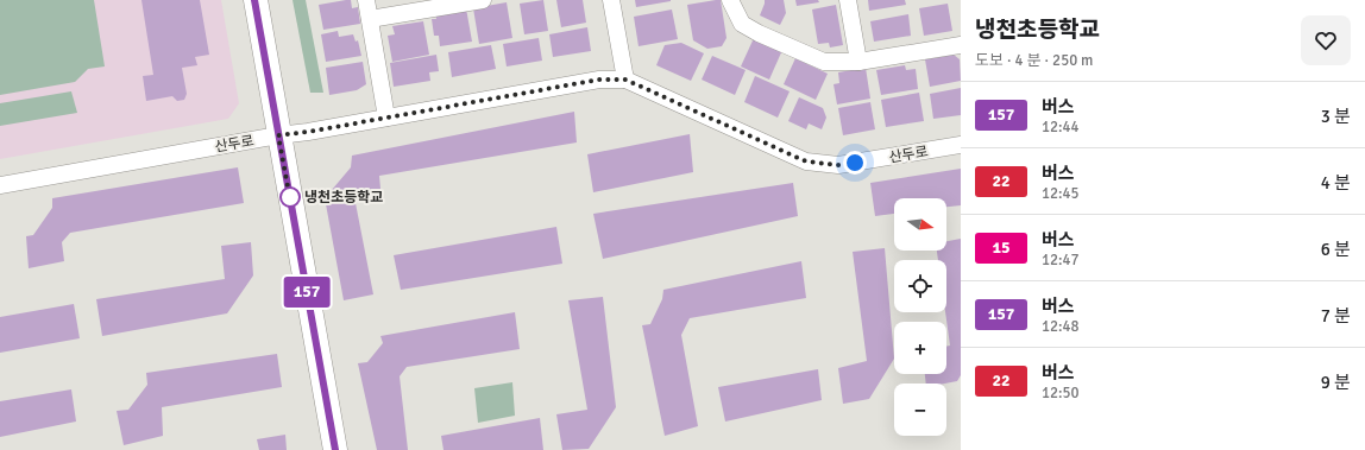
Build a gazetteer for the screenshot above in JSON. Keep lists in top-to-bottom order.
{
  "streets": {
    "street": ["산두로"]
  },
  "places": ["냉천초등학교"],
  "lines": ["bus line 157"],
  "north": "right",
  "page": {
    "on_map": "157",
    "heading": ["냉천초등학교", "도보 · 4 분 · 250 m"],
    "list": [
      {
        "mark": "157",
        "name": "버스",
        "note": "12:44",
        "value": "3 분"
      },
      {
        "mark": "22",
        "name": "버스",
        "note": "12:45",
        "value": "4 분"
      },
      {
        "mark": "15",
        "name": "버스",
        "note": "12:47",
        "value": "6 분"
      },
      {
        "mark": "157",
        "name": "버스",
        "note": "12:48",
        "value": "7 분"
      },
      {
        "mark": "22",
        "name": "버스",
        "note": "12:50",
        "value": "9 분"
      }
    ],
    "map_buttons": ["+", "−"]
  }
}
